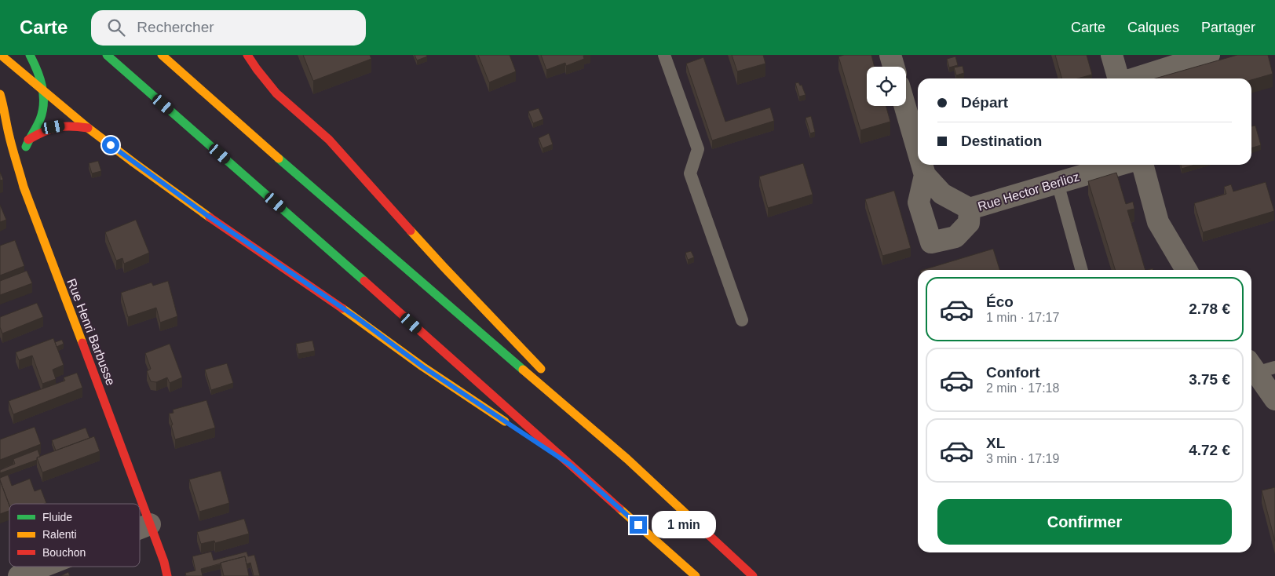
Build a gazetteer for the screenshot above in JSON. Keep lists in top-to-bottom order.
{
  "streets": {
    "main road": ["Rue Henri Barbusse"],
    "street": ["Rue Hector Berlioz"]
  },
  "legend": ["Fluide", "Ralenti", "Bouchon"],
  "page": {
    "header": "Carte",
    "search": "Rechercher",
    "nav": ["Carte", "Calques", "Partager"],
    "banner": ["Départ", "Destination"],
    "list": [
      {
        "name": "Éco",
        "note": "1 min · 17:17",
        "value": "2.78 €"
      },
      {
        "name": "Confort",
        "note": "2 min · 17:18",
        "value": "3.75 €"
      },
      {
        "name": "XL",
        "note": "3 min · 17:19",
        "value": "4.72 €"
      }
    ],
    "buttons": "Confirmer",
    "bubble": "1 min"
  }
}
